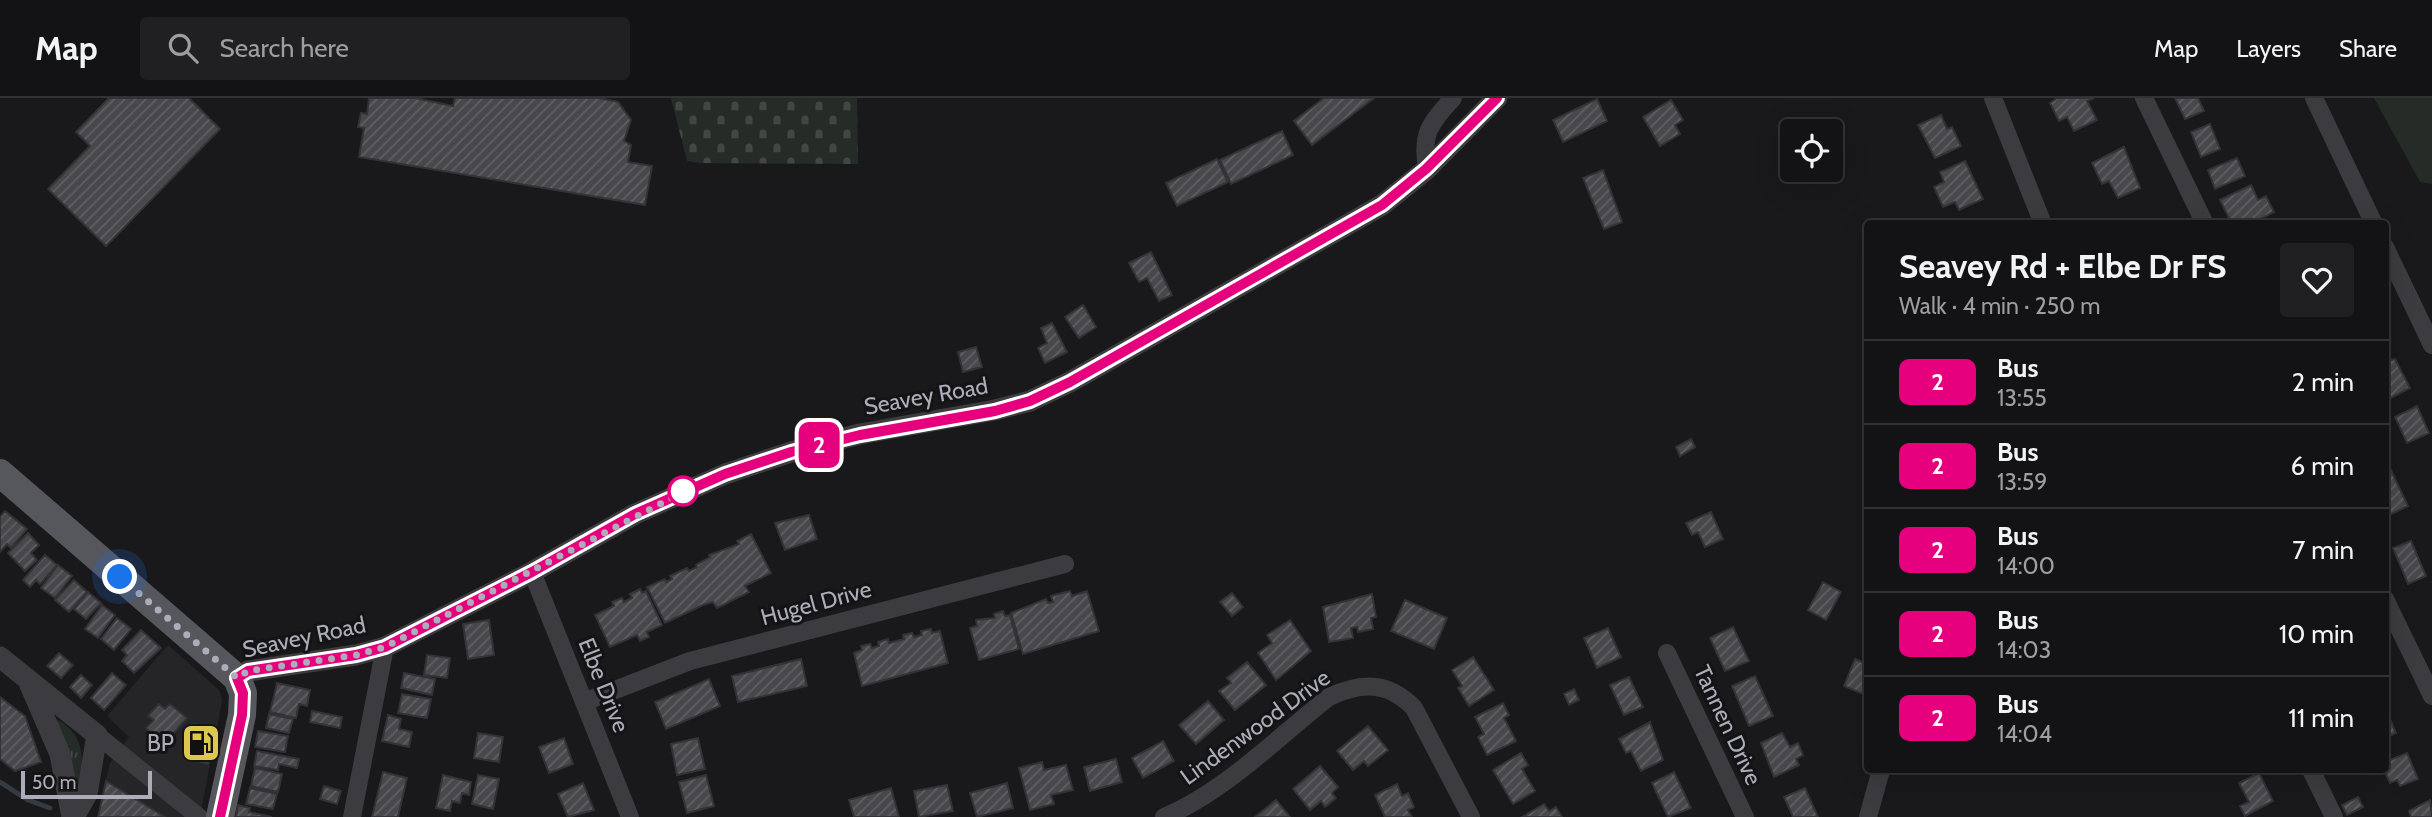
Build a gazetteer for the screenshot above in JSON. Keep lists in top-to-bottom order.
{
  "streets": {
    "street": [
      "Seavey Road",
      "Hugel Drive",
      "Elbe Drive",
      "Tannen Drive",
      "Lindenwood Drive"
    ]
  },
  "crossings": [
    ["Seavey Road", "Elbe Drive"],
    ["Hugel Drive", "Elbe Drive"]
  ],
  "places": {
    "fuel station": ["BP"]
  },
  "lines": ["bus line 2"],
  "scale_bar": "50 m",
  "page": {
    "header": "Map",
    "search": "Search here",
    "nav": ["Map", "Layers", "Share"],
    "on_map": "2",
    "heading": ["Seavey Rd + Elbe Dr FS", "Walk · 4 min · 250 m"],
    "list": [
      {
        "mark": "2",
        "name": "Bus",
        "note": "13:55",
        "value": "2 min"
      },
      {
        "mark": "2",
        "name": "Bus",
        "note": "13:59",
        "value": "6 min"
      },
      {
        "mark": "2",
        "name": "Bus",
        "note": "14:00",
        "value": "7 min"
      },
      {
        "mark": "2",
        "name": "Bus",
        "note": "14:03",
        "value": "10 min"
      },
      {
        "mark": "2",
        "name": "Bus",
        "note": "14:04",
        "value": "11 min"
      }
    ],
    "scale": "50 m"
  }
}
